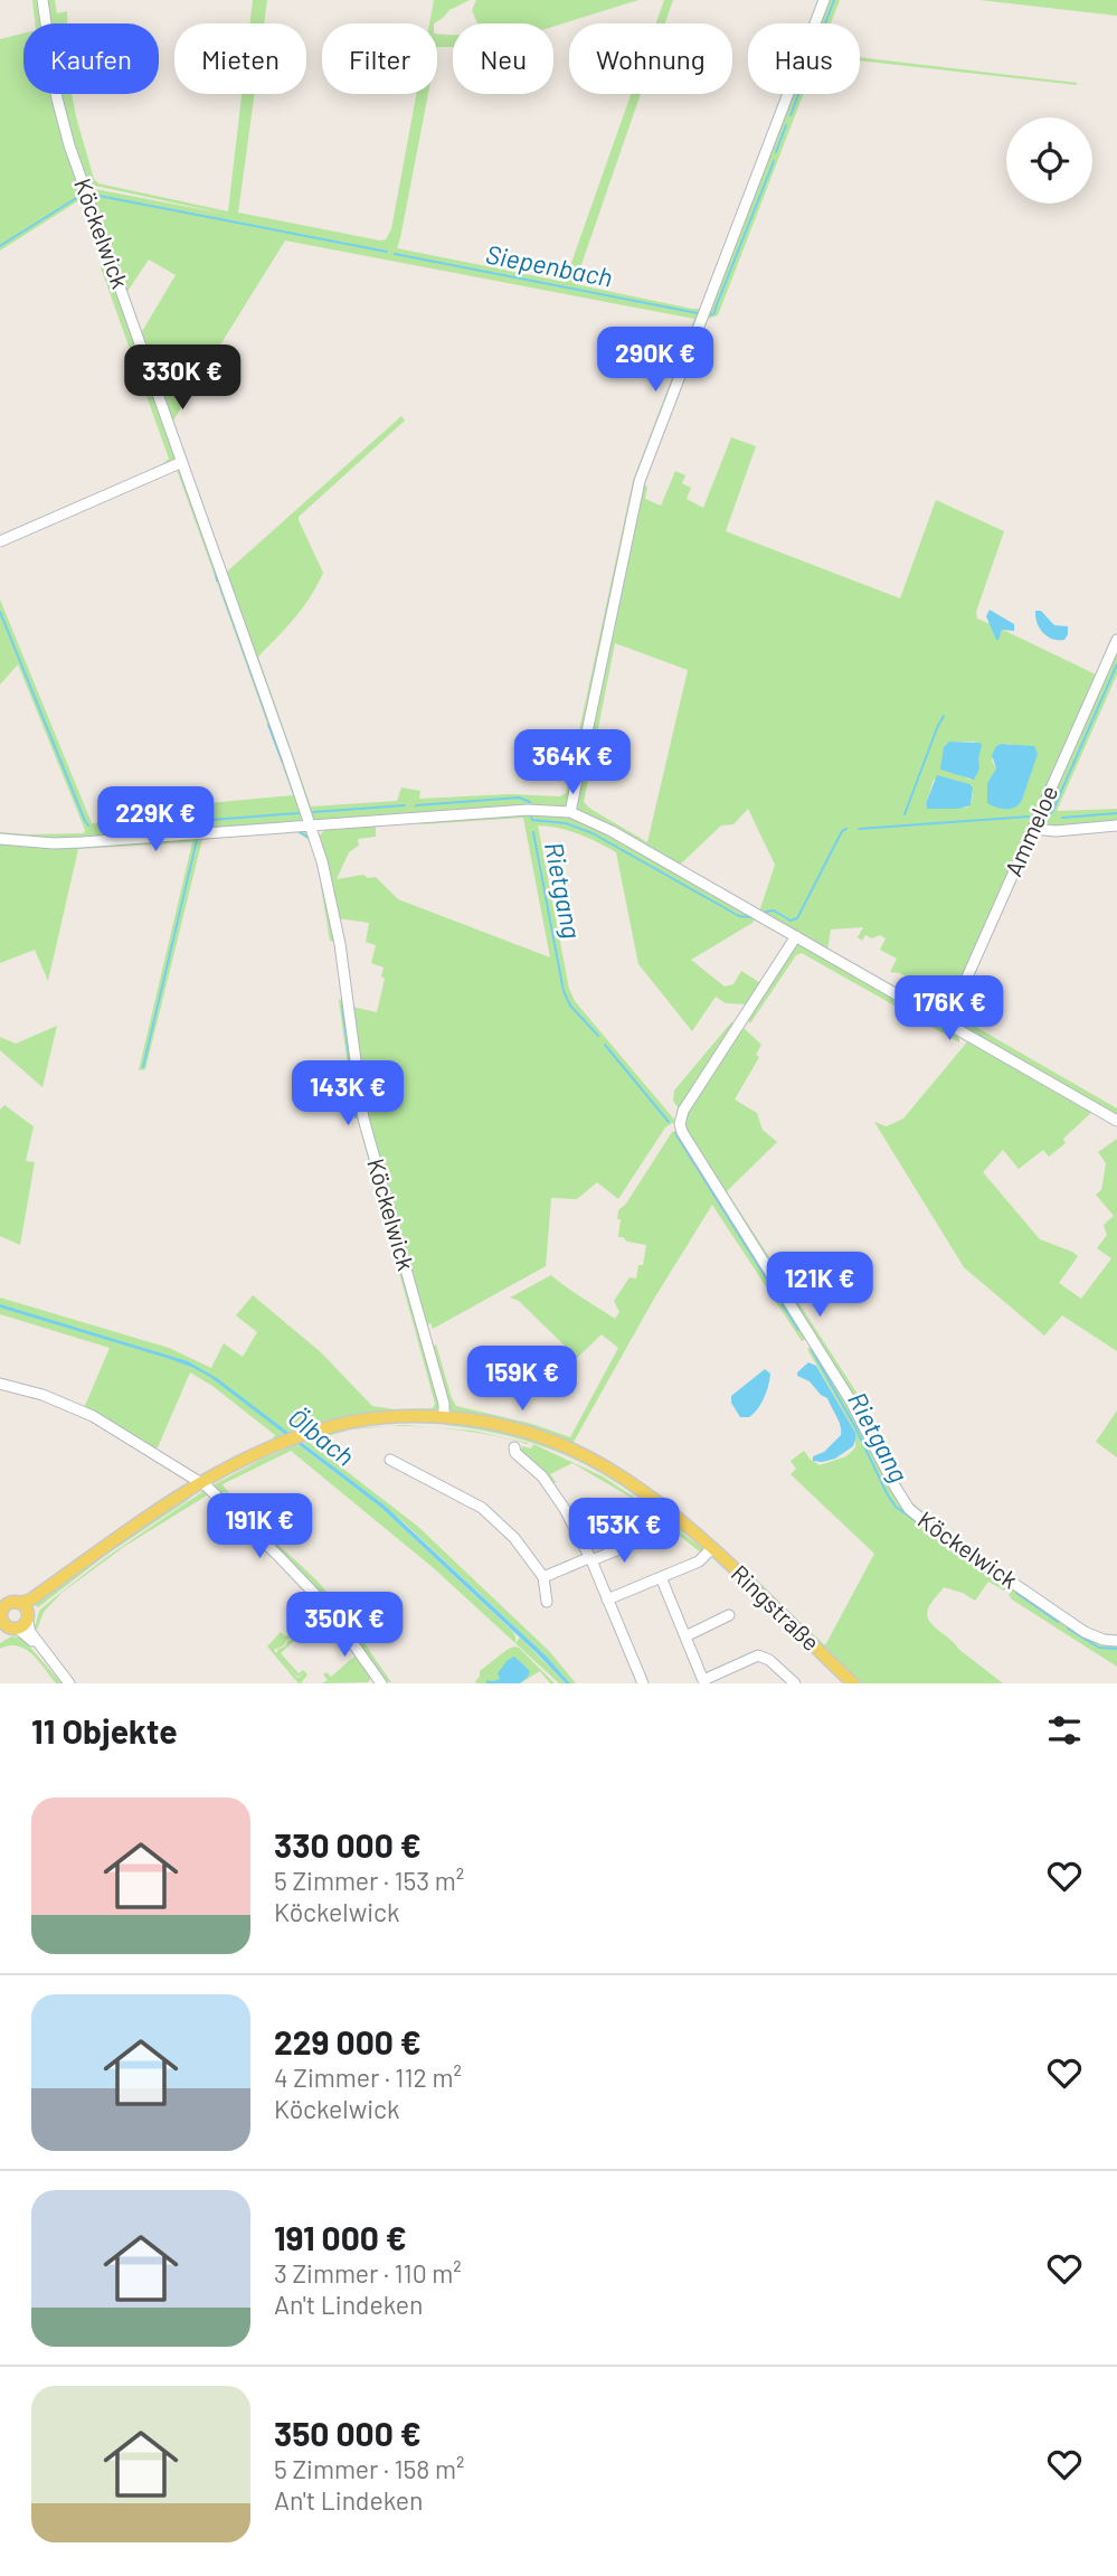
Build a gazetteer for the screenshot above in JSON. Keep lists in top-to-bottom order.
{
  "streets": {
    "main road": ["Ringstraße"],
    "street": ["Köckelwick", "Ammeloe"]
  },
  "crossings": [
    ["Köckelwick", "Ringstraße"]
  ],
  "water": ["Siepenbach", "Rietgang", "Ölbach"],
  "page": {
    "chip": [
      "Kaufen",
      "Mieten",
      "Filter",
      "Neu",
      "Wohnung",
      "Haus"
    ],
    "price": [
      "290K €",
      "330K €",
      "364K €",
      "229K €",
      "176K €",
      "143K €",
      "121K €",
      "159K €",
      "191K €",
      "153K €",
      "350K €"
    ],
    "heading": "11 Objekte",
    "list": [
      {
        "name": "330 000 €",
        "note": "5 Zimmer · 153 m² · Köckelwick"
      },
      {
        "name": "229 000 €",
        "note": "4 Zimmer · 112 m² · Köckelwick"
      },
      {
        "name": "191 000 €",
        "note": "3 Zimmer · 110 m² · An't Lindeken"
      },
      {
        "name": "350 000 €",
        "note": "5 Zimmer · 158 m² · An't Lindeken"
      }
    ]
  }
}
